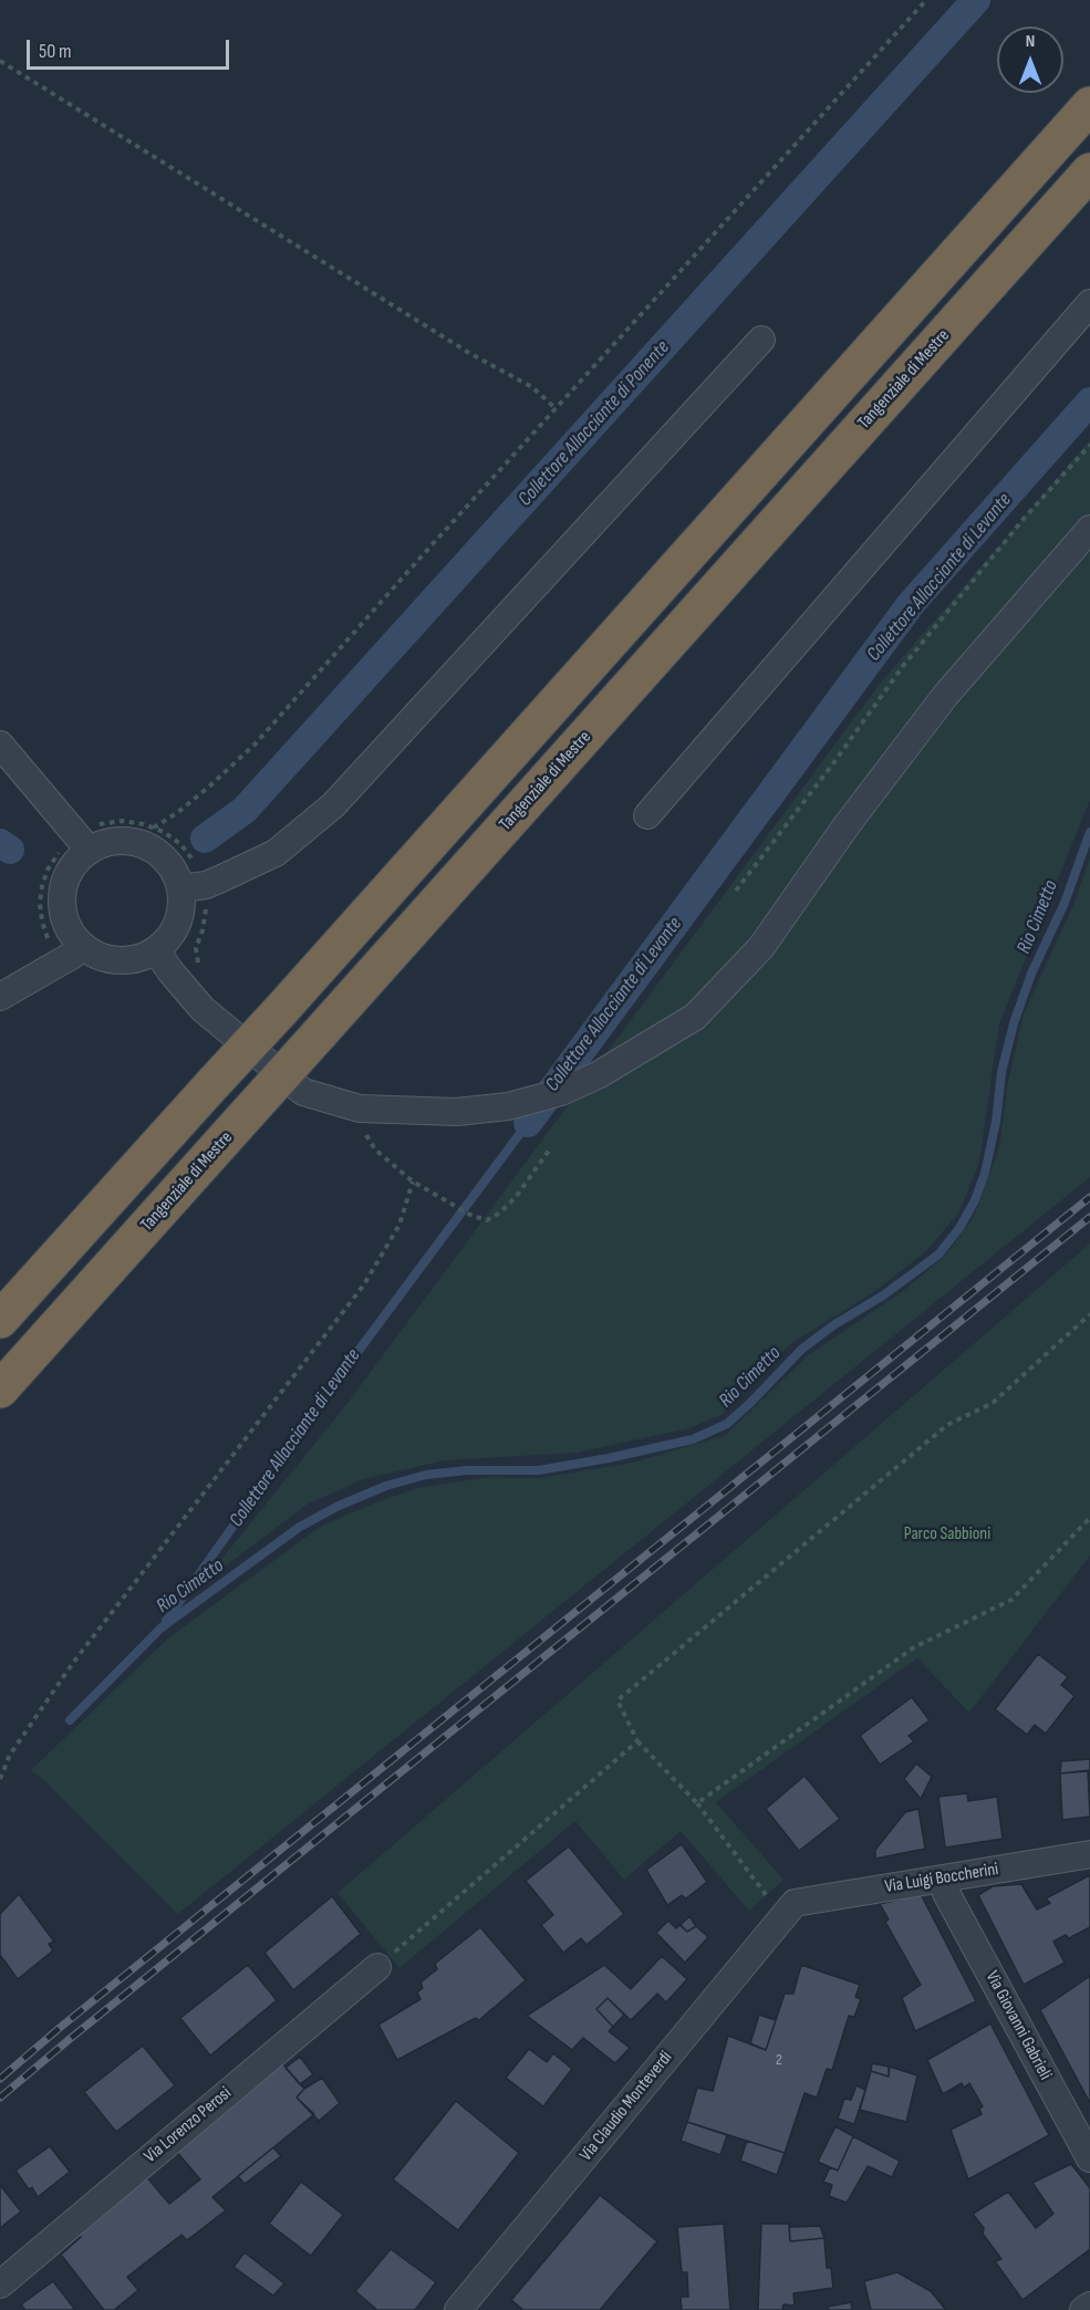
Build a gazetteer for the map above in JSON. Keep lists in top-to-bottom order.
{
  "streets": {
    "highway": ["Tangenziale di Mestre"],
    "street": [
      "Via Luigi Boccherini",
      "Via Giovanni Gabrieli",
      "Via Claudio Monteverdi",
      "Via Lorenzo Perosi"
    ]
  },
  "crossings": [
    ["Via Luigi Boccherini", "Via Claudio Monteverdi"]
  ],
  "water": ["Collettore Allacciante di Ponente", "Collettore Allacciante di Levante", "Rio Cimetto"],
  "parks": ["Parco Sabbioni"],
  "house_numbers": ["2"],
  "scale_bar": "50 m",
  "north": "top"
}
